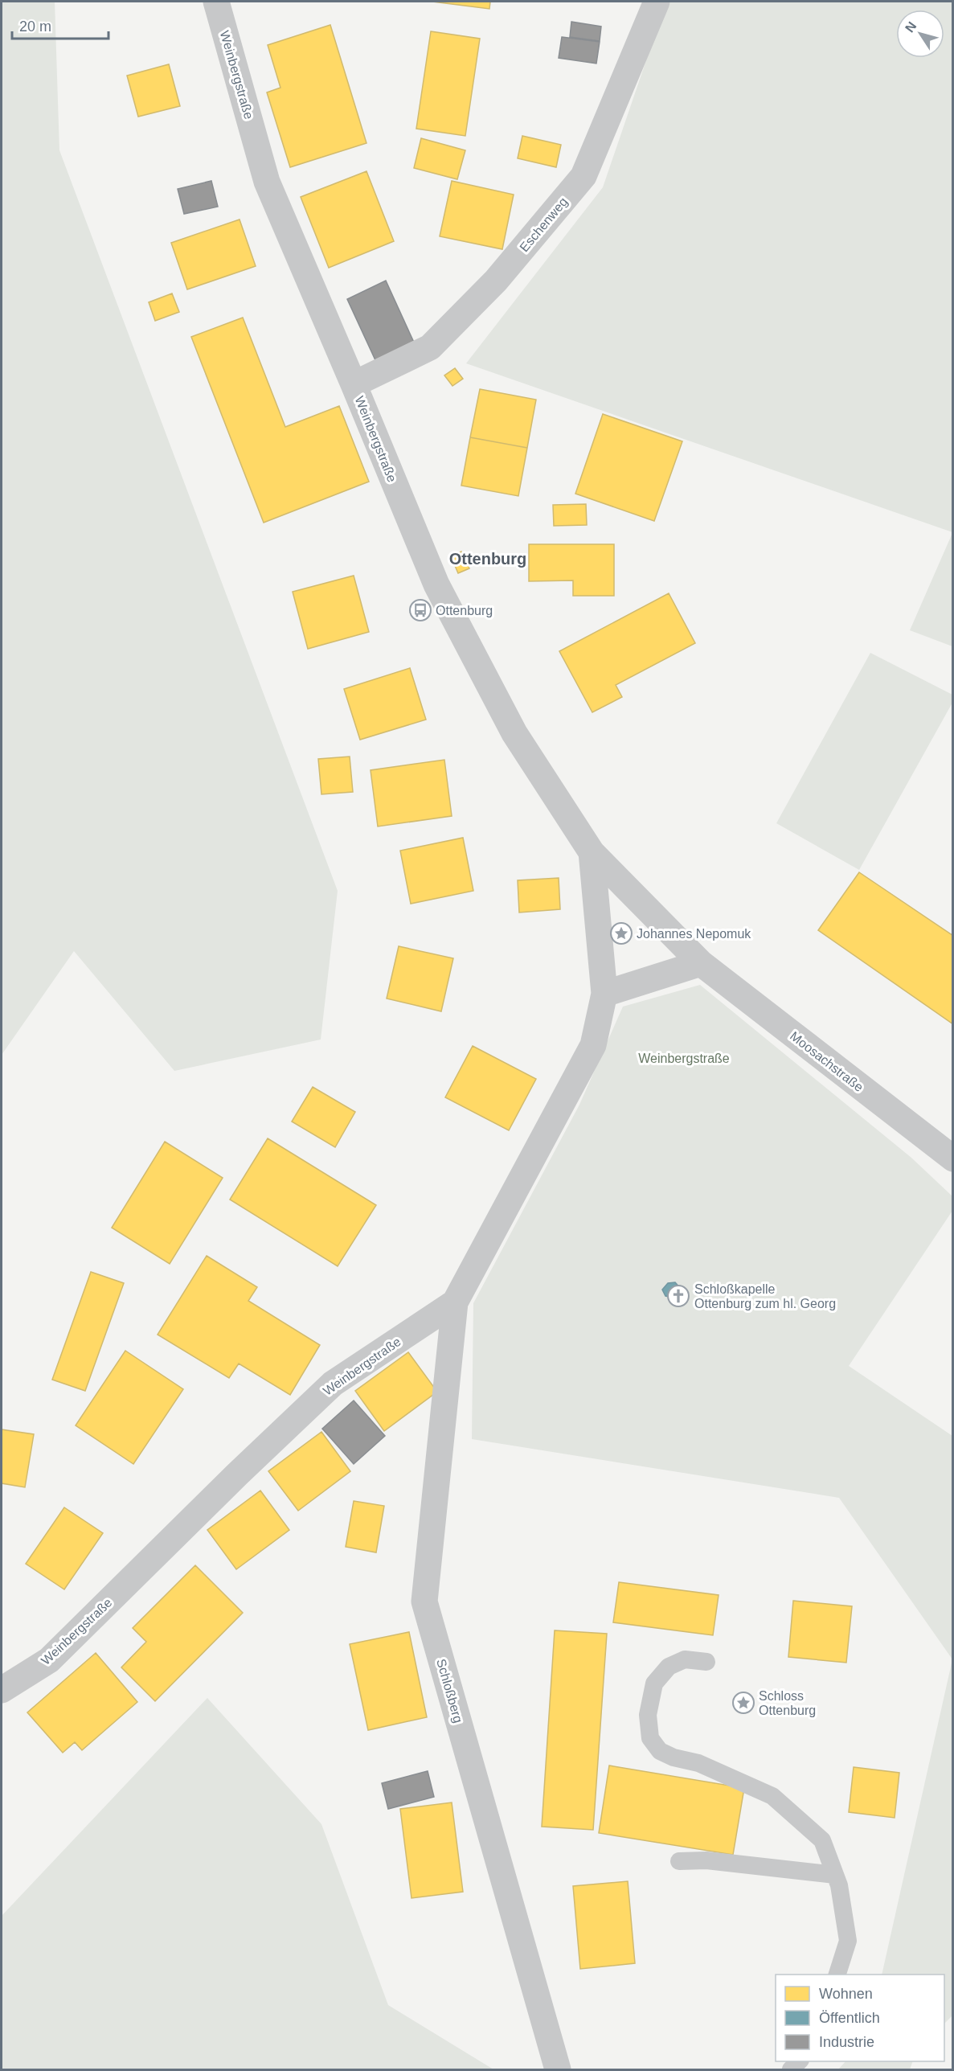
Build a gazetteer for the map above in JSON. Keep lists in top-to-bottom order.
{
  "streets": {
    "street": [
      "Weinbergstraße",
      "Eschenweg",
      "Moosachstraße",
      "Schloßberg"
    ]
  },
  "crossings": [
    ["Weinbergstraße", "Eschenweg"],
    ["Weinbergstraße", "Moosachstraße"],
    ["Weinbergstraße", "Schloßberg"]
  ],
  "districts": ["Ottenburg"],
  "parks": ["Weinbergstraße"],
  "places": {
    "bus stop": ["Ottenburg"],
    "place": ["Johannes Nepomuk", "Schloss Ottenburg"],
    "church": ["Schloßkapelle Ottenburg zum hl. Georg"]
  },
  "legend": ["Wohnen", "Öffentlich", "Industrie"],
  "scale_bar": "20 m",
  "north": "top left"
}
